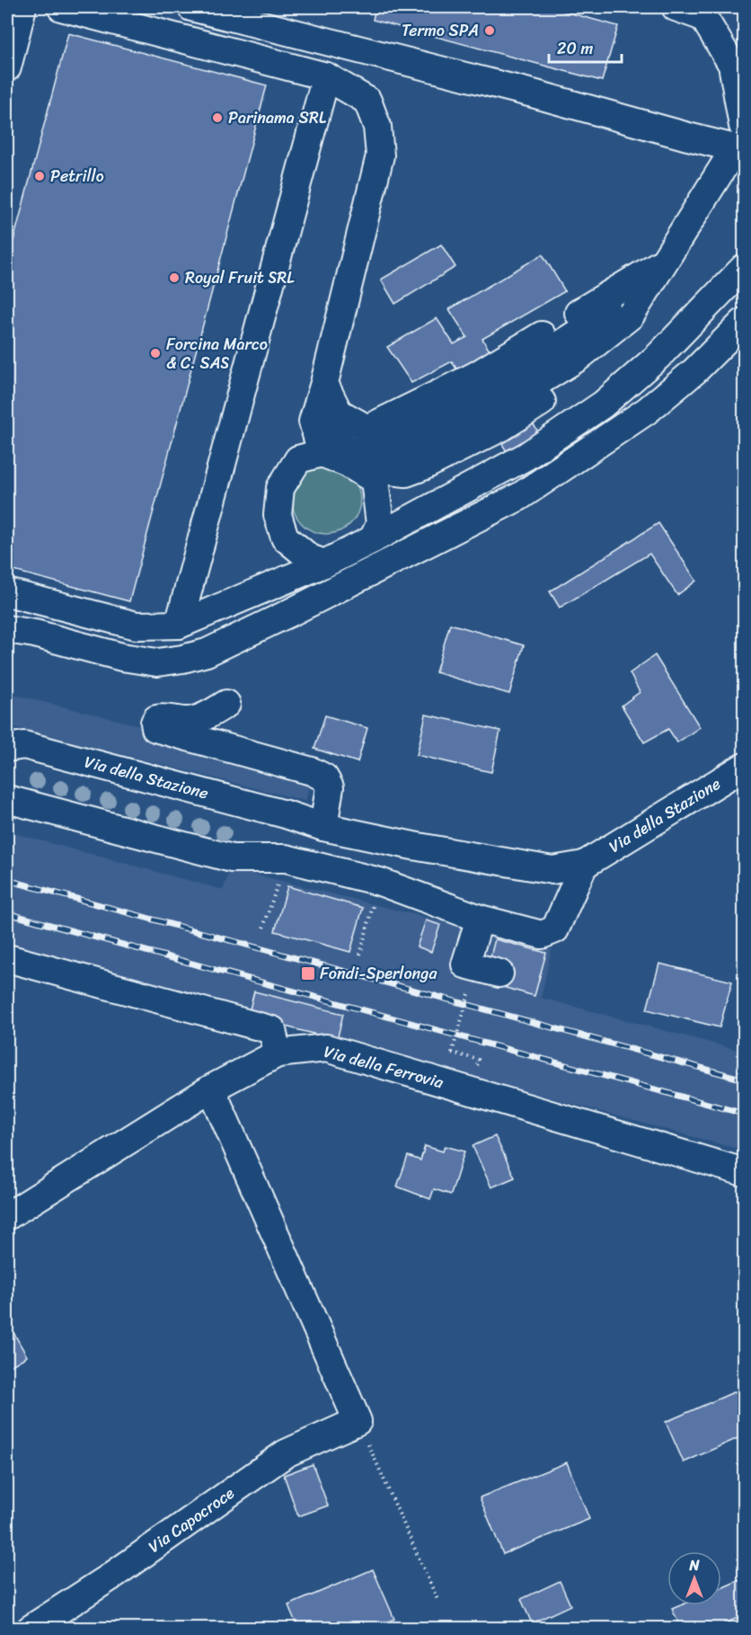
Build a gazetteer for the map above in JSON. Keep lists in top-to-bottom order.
{
  "streets": {
    "street": ["Via della Stazione", "Via della Ferrovia", "Via Capocroce"]
  },
  "places": {
    "other": [
      "Termo SPA",
      "Parinama SRL",
      "Petrillo",
      "Royal Fruit SRL",
      "Forcina Marco & C. SAS"
    ],
    "transit": ["Fondi-Sperlonga"]
  },
  "scale_bar": "20 m",
  "north": "top"
}
